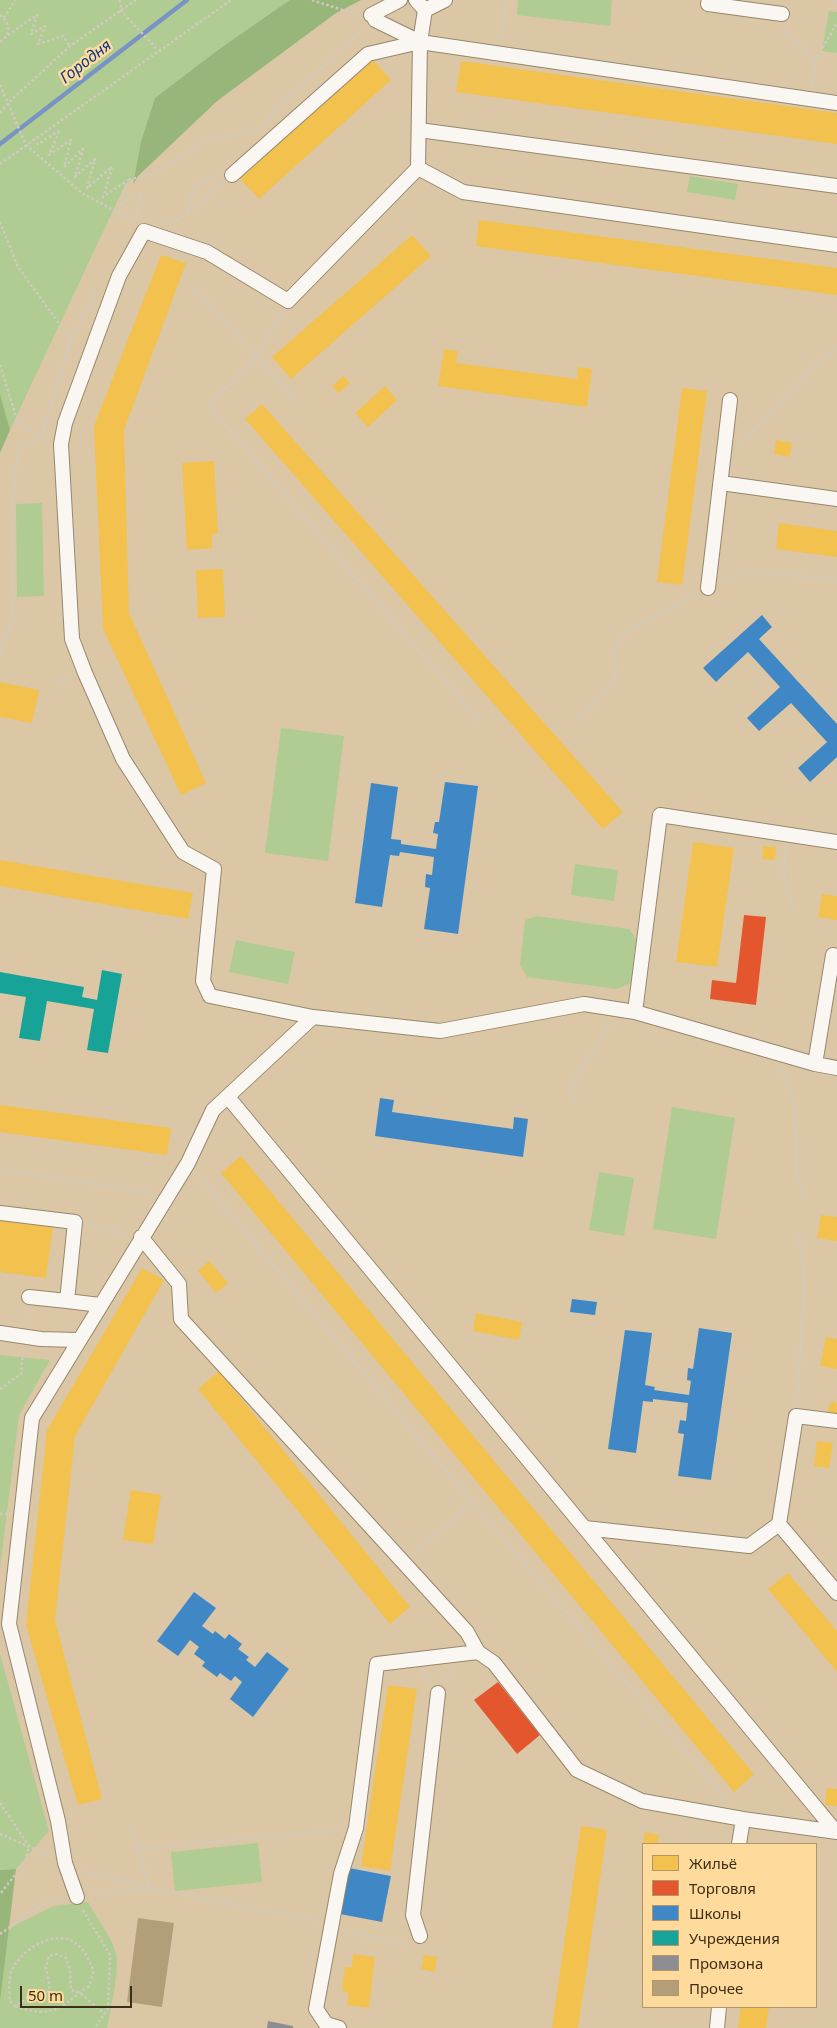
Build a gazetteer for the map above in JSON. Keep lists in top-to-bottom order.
{
  "water": ["Городня"],
  "legend": [
    "Жильё",
    "Торговля",
    "Школы",
    "Учреждения",
    "Промзона",
    "Прочее"
  ],
  "scale_bar": "50 m"
}
